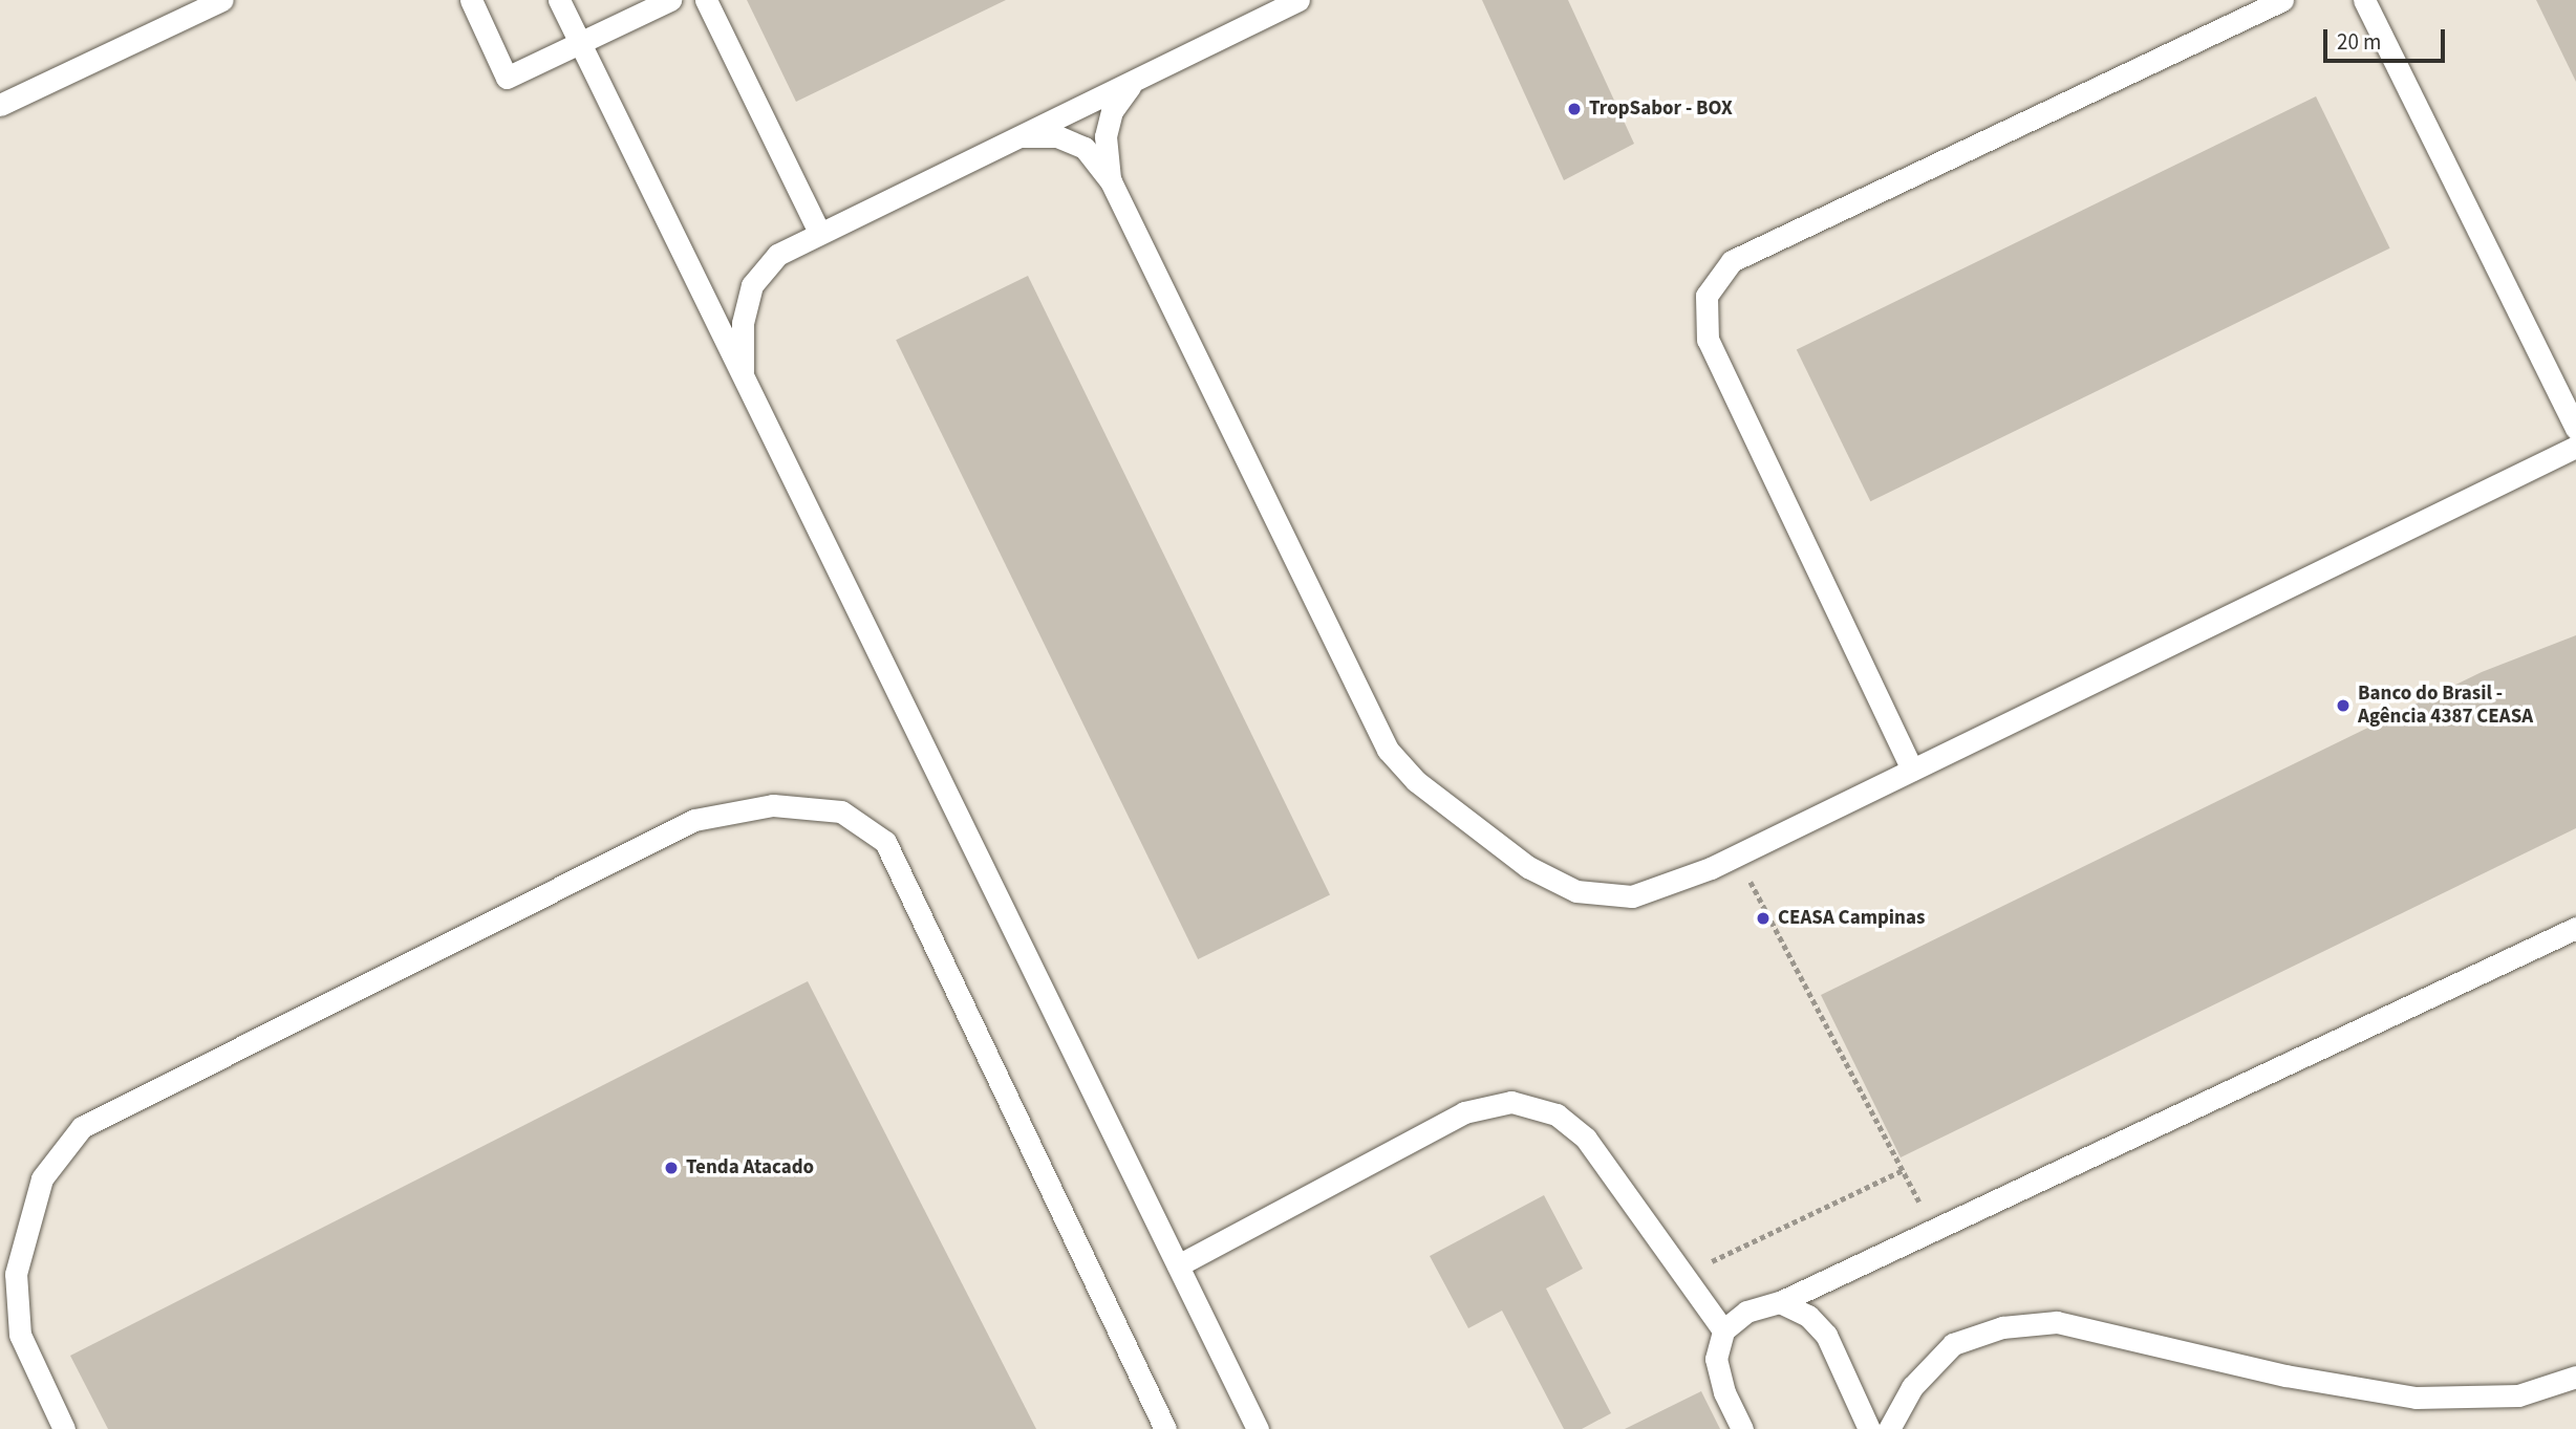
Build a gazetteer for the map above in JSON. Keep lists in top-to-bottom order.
{
  "places": [
    "TropSabor - BOX",
    "Banco do Brasil - Agência 4387 CEASA",
    "CEASA Campinas",
    "Tenda Atacado"
  ],
  "scale_bar": "20 m"
}
